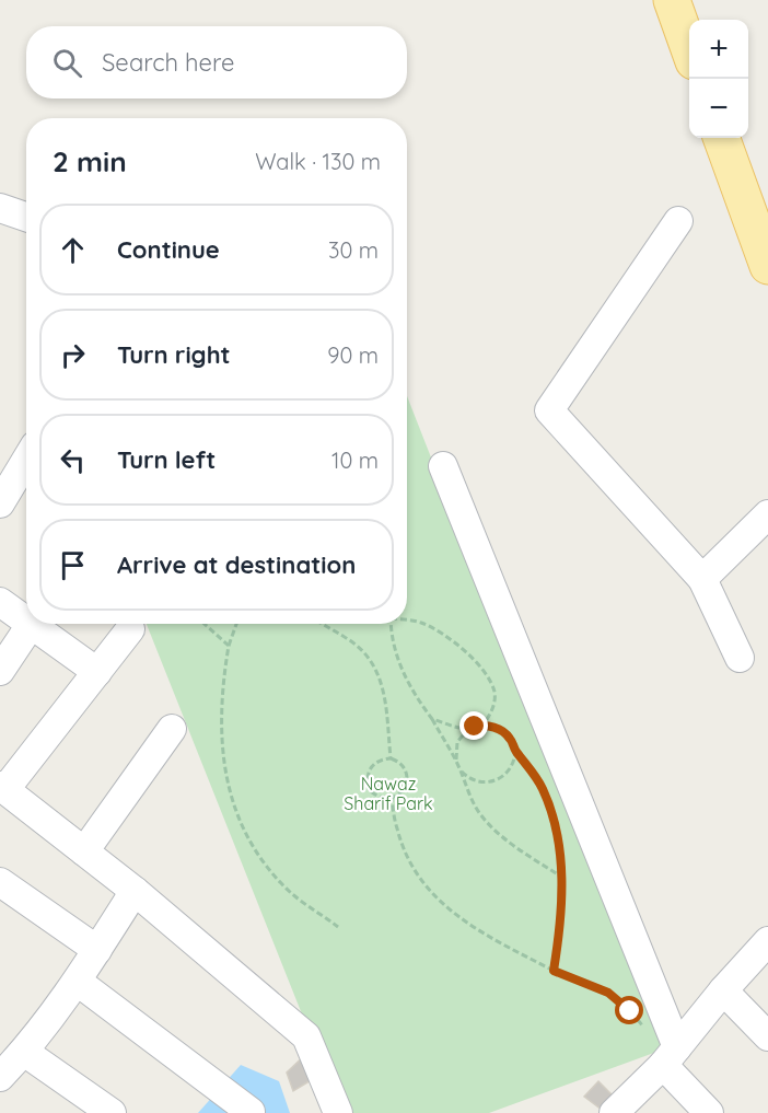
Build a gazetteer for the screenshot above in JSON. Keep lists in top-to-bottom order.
{
  "parks": ["Nawaz Sharif Park"],
  "page": {
    "map_buttons": ["+", "−"],
    "search": "Search here",
    "heading": ["2 min", "Walk · 130 m"],
    "list": [
      ["Continue", "30 m"],
      ["Turn right", "90 m"],
      ["Turn left", "10 m"],
      "Arrive at destination"
    ]
  }
}
